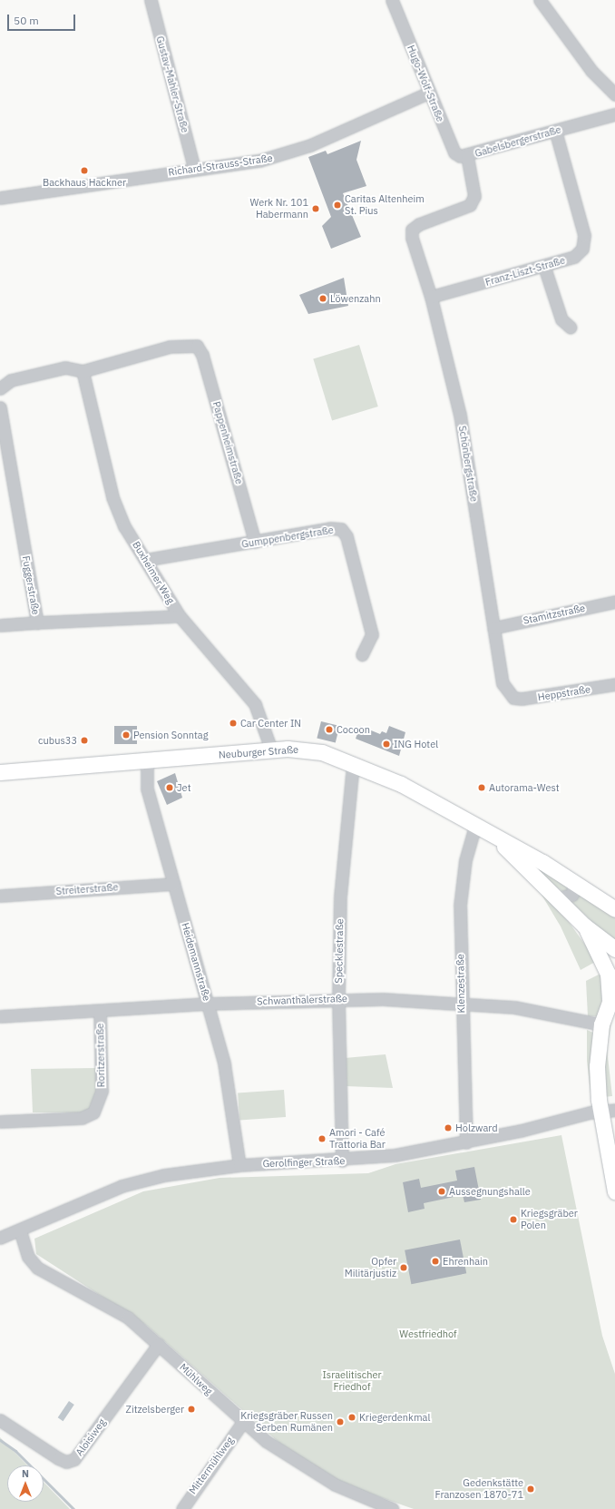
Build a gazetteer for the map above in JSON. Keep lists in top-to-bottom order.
{
  "streets": {
    "main road": ["Neuburger Straße"],
    "street": [
      "Hugo-Wolf-Straße",
      "Gustav-Mahler-Straße",
      "Gabelsbergerstraße",
      "Richard-Strauss-Straße",
      "Franz-Liszt-Straße",
      "Pappenheimstraße",
      "Schönbergstraße",
      "Gumppenbergstraße",
      "Buxheimer Weg",
      "Fuggerstraße",
      "Stamitzstraße",
      "Heppstraße",
      "Streiterstraße",
      "Specklestraße",
      "Heidemannstraße",
      "Klenzestraße",
      "Schwanthalerstraße",
      "Roritzerstraße",
      "Gerolfinger Straße",
      "Mühlweg",
      "Aloisiweg",
      "Mittermühlweg"
    ]
  },
  "crossings": [
    ["Hugo-Wolf-Straße", "Gabelsbergerstraße"],
    ["Hugo-Wolf-Straße", "Richard-Strauss-Straße"],
    ["Gustav-Mahler-Straße", "Richard-Strauss-Straße"],
    ["Gabelsbergerstraße", "Franz-Liszt-Straße"],
    ["Gabelsbergerstraße", "Schönbergstraße"],
    ["Franz-Liszt-Straße", "Schönbergstraße"],
    ["Pappenheimstraße", "Gumppenbergstraße"],
    ["Pappenheimstraße", "Buxheimer Weg"],
    ["Schönbergstraße", "Stamitzstraße"],
    ["Schönbergstraße", "Heppstraße"],
    ["Gumppenbergstraße", "Buxheimer Weg"],
    ["Buxheimer Weg", "Fuggerstraße"],
    ["Buxheimer Weg", "Neuburger Straße"],
    ["Neuburger Straße", "Specklestraße"],
    ["Neuburger Straße", "Heidemannstraße"],
    ["Neuburger Straße", "Klenzestraße"],
    ["Streiterstraße", "Heidemannstraße"],
    ["Specklestraße", "Schwanthalerstraße"],
    ["Specklestraße", "Gerolfinger Straße"],
    ["Heidemannstraße", "Schwanthalerstraße"],
    ["Heidemannstraße", "Gerolfinger Straße"],
    ["Klenzestraße", "Schwanthalerstraße"],
    ["Klenzestraße", "Gerolfinger Straße"],
    ["Schwanthalerstraße", "Roritzerstraße"],
    ["Gerolfinger Straße", "Mühlweg"],
    ["Mühlweg", "Aloisiweg"],
    ["Mühlweg", "Mittermühlweg"]
  ],
  "parks": ["Westfriedhof", "Israelitischer Friedhof"],
  "places": [
    "Backhaus Hackner",
    "Caritas Altenheim St. Pius",
    "Werk Nr. 101 Habermann",
    "Löwenzahn",
    "Car Center IN",
    "Cocoon",
    "Pension Sonntag",
    "cubus33",
    "ING Hotel",
    "Jet",
    "Autorama-West",
    "Holzward",
    "Amori - Café Trattoria Bar",
    "Aussegnungshalle",
    "Kriegsgräber Polen",
    "Ehrenhain",
    "Opfer Militärjustiz",
    "Zitzelsberger",
    "Kriegerdenkmal",
    "Kriegsgräber Russen Serben Rumänen",
    "Gedenkstätte Franzosen 1870-71"
  ],
  "scale_bar": "50 m",
  "north": "top"
}
